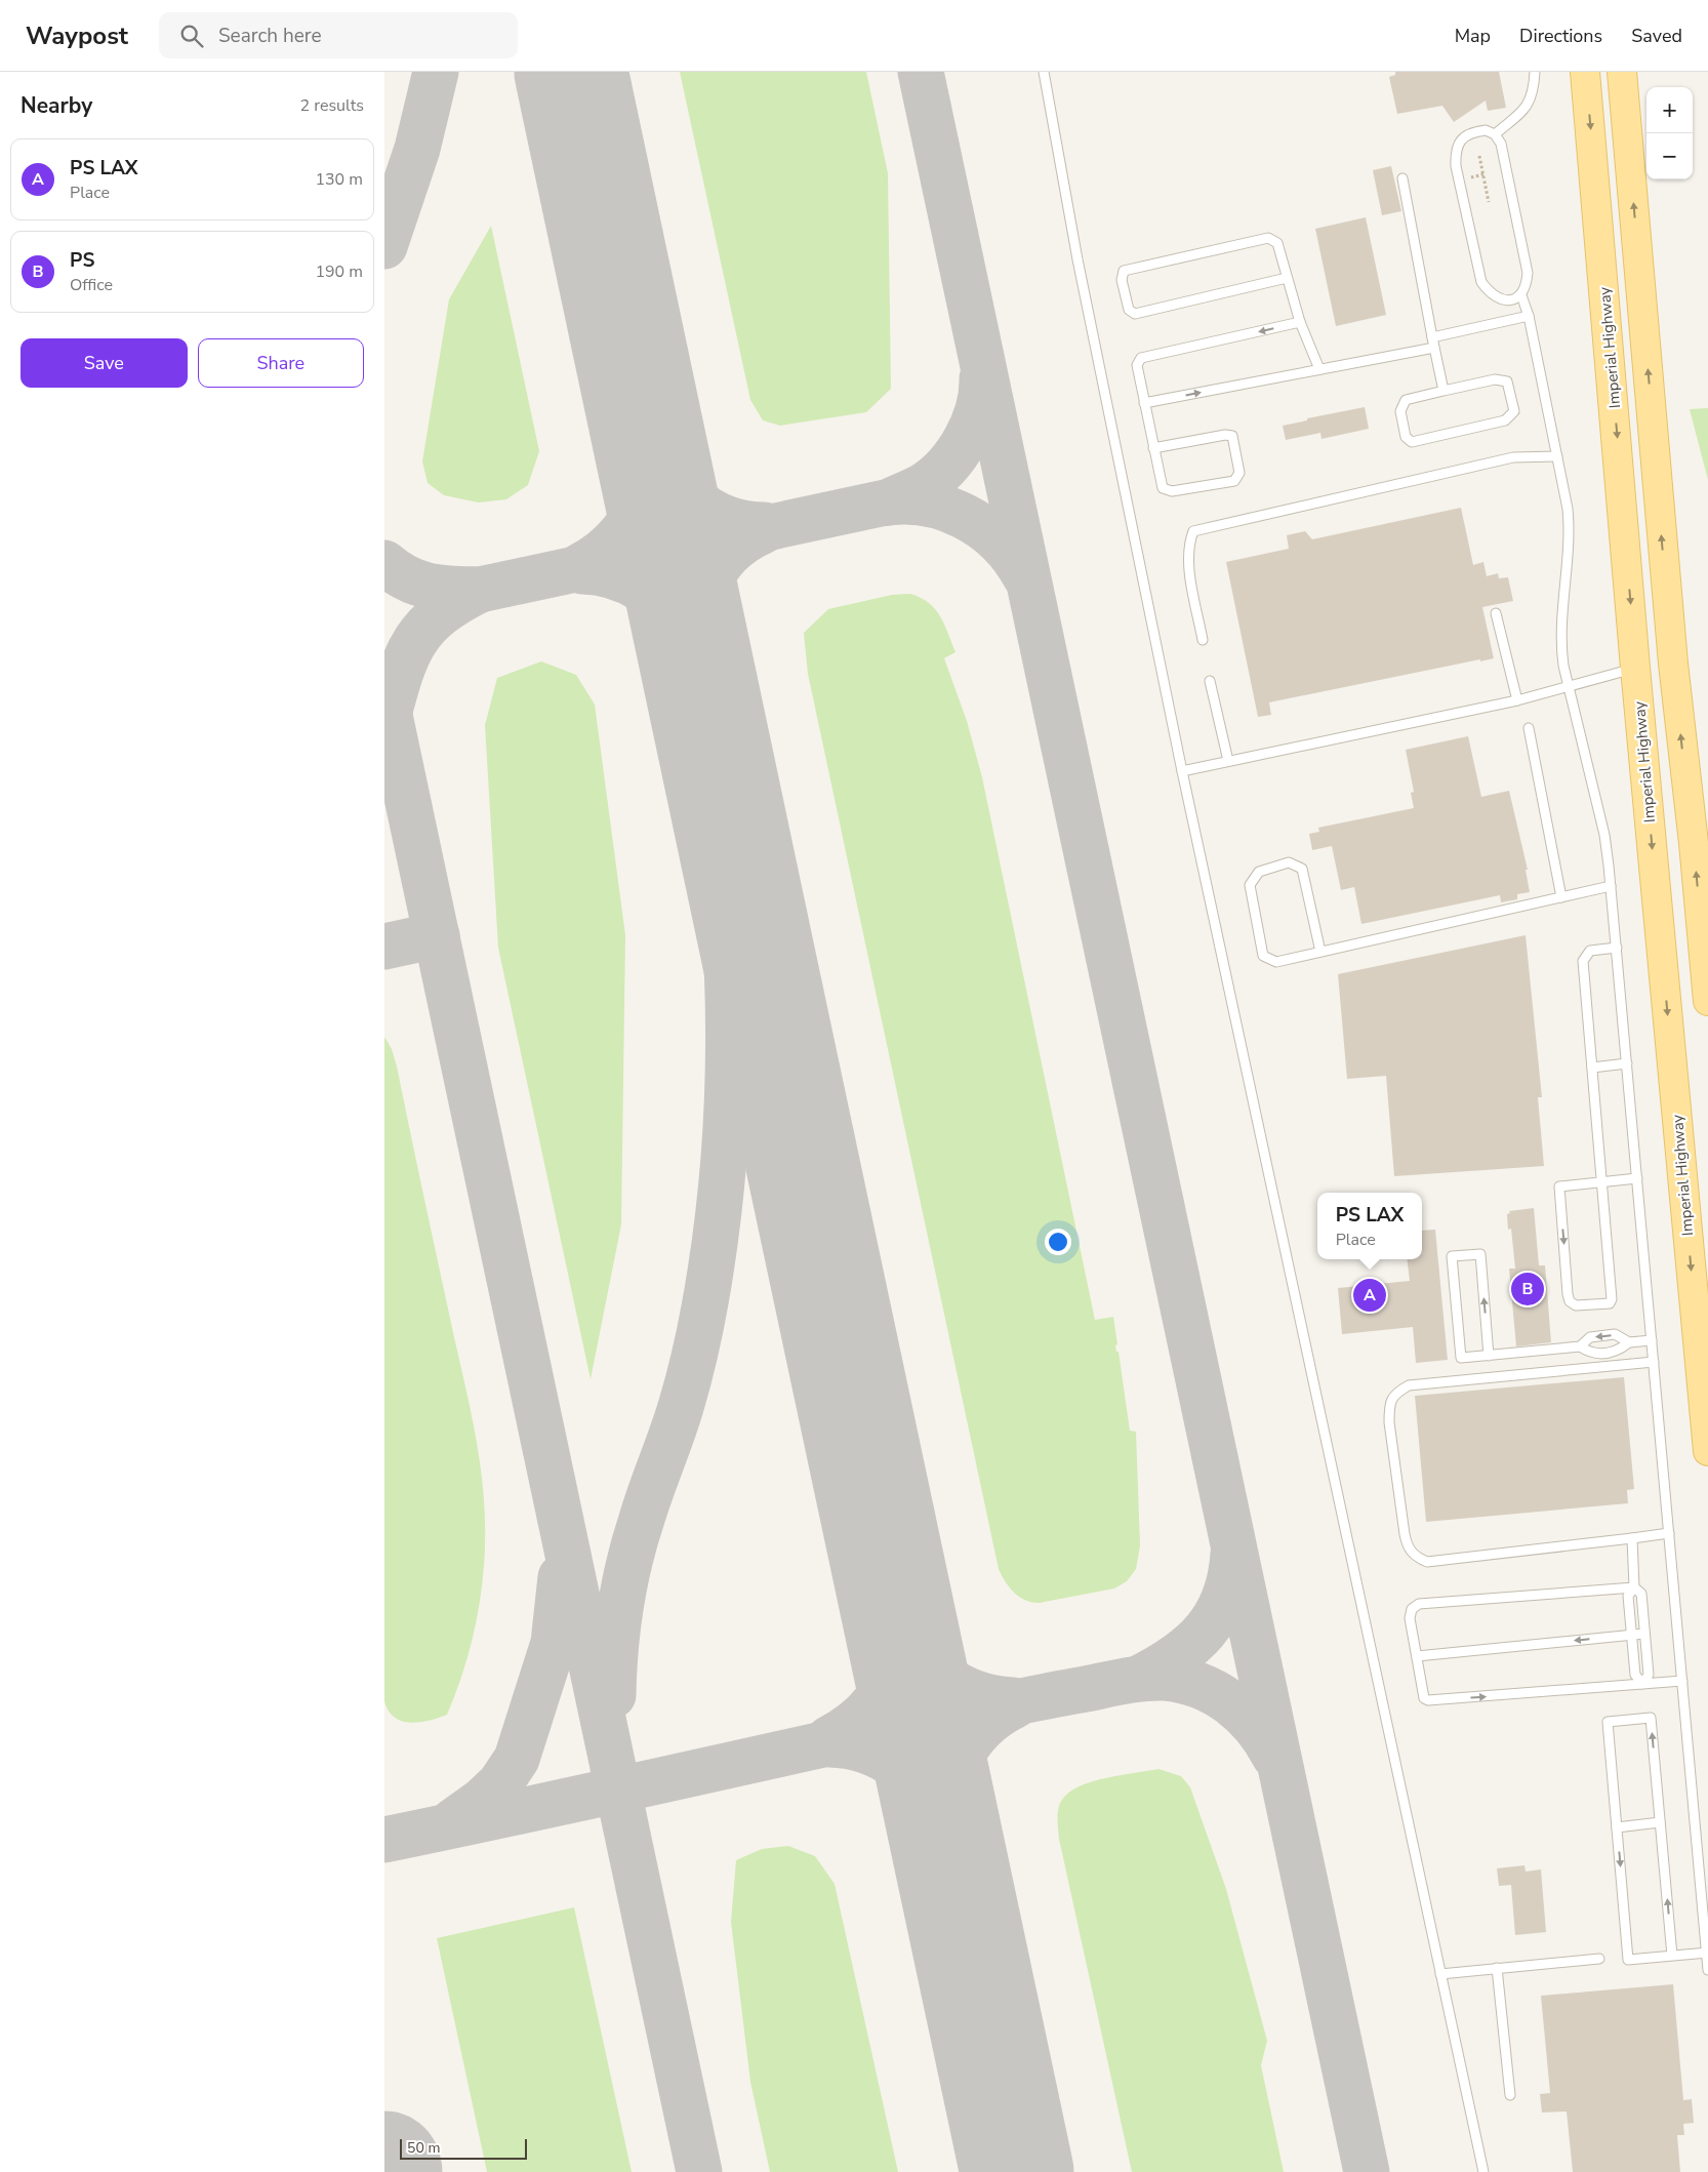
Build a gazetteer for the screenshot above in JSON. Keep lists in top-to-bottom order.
{
  "streets": {
    "main road": ["Imperial Highway"]
  },
  "scale_bar": "50 m",
  "page": {
    "header": "Waypost",
    "search": "Search here",
    "nav": ["Map", "Directions", "Saved"],
    "heading": ["Nearby", "2 results"],
    "map_buttons": ["+", "−"],
    "list": [
      {
        "mark": "A",
        "name": "PS LAX",
        "note": "Place",
        "value": "130 m"
      },
      {
        "mark": "B",
        "name": "PS",
        "note": "Office",
        "value": "190 m"
      }
    ],
    "buttons": ["Save", "Share"],
    "popup": ["PS LAX", "Place"],
    "pins": ["B", "A"],
    "scale": "50 m"
  }
}
